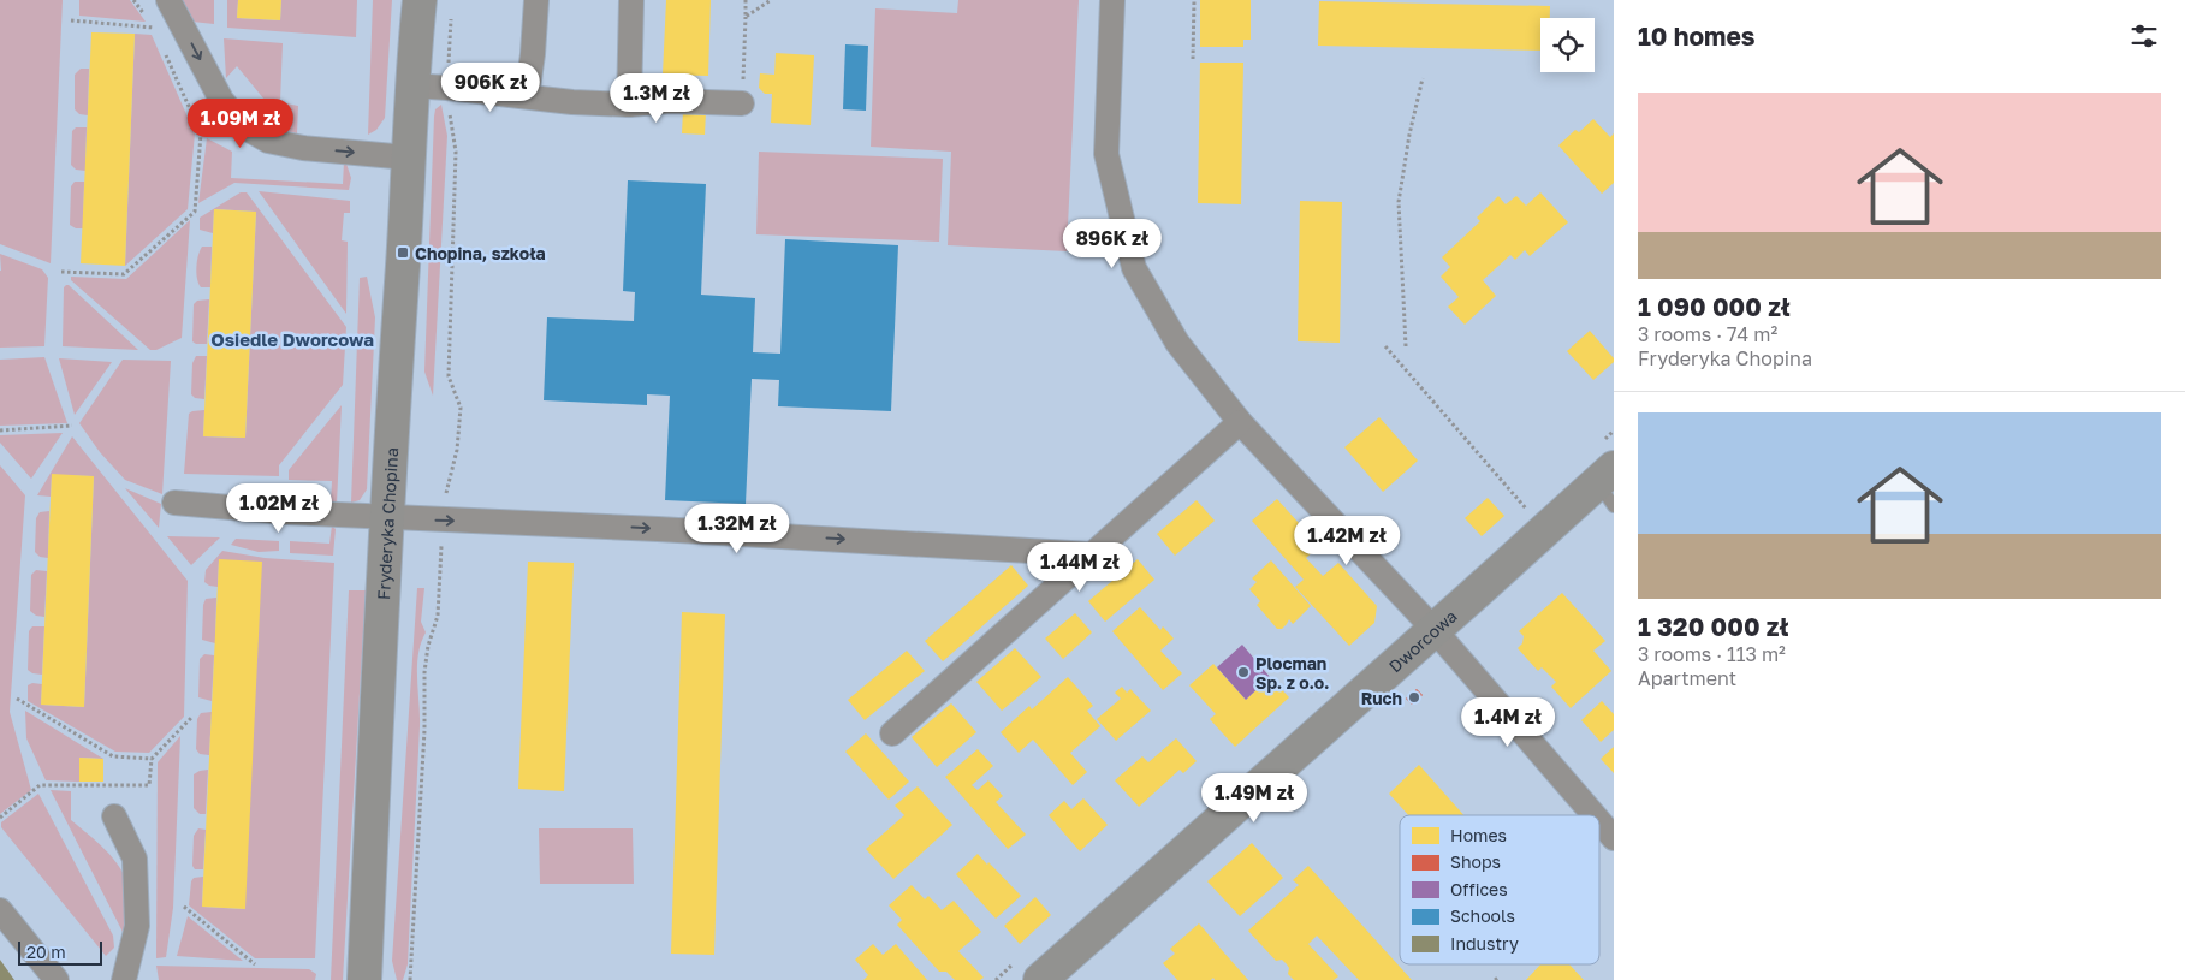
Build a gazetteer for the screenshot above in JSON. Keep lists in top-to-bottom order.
{
  "streets": {
    "street": ["Fryderyka Chopina", "Dworcowa"]
  },
  "districts": ["Osiedle Dworcowa"],
  "places": {
    "transit": ["Chopina, szkoła"],
    "other": ["Plocman Sp. z o.o.", "Ruch"]
  },
  "legend": [
    "Homes",
    "Shops",
    "Offices",
    "Schools",
    "Industry"
  ],
  "scale_bar": "20 m",
  "page": {
    "heading": "10 homes",
    "price": [
      "906K zł",
      "1.3M zł",
      "1.09M zł",
      "896K zł",
      "1.02M zł",
      "1.32M zł",
      "1.42M zł",
      "1.44M zł",
      "1.4M zł",
      "1.49M zł"
    ],
    "list": [
      {
        "name": "1 090 000 zł",
        "note": "3 rooms · 74 m² · Fryderyka Chopina"
      },
      {
        "name": "1 320 000 zł",
        "note": "3 rooms · 113 m² · Apartment"
      }
    ],
    "scale": "20 m"
  }
}
